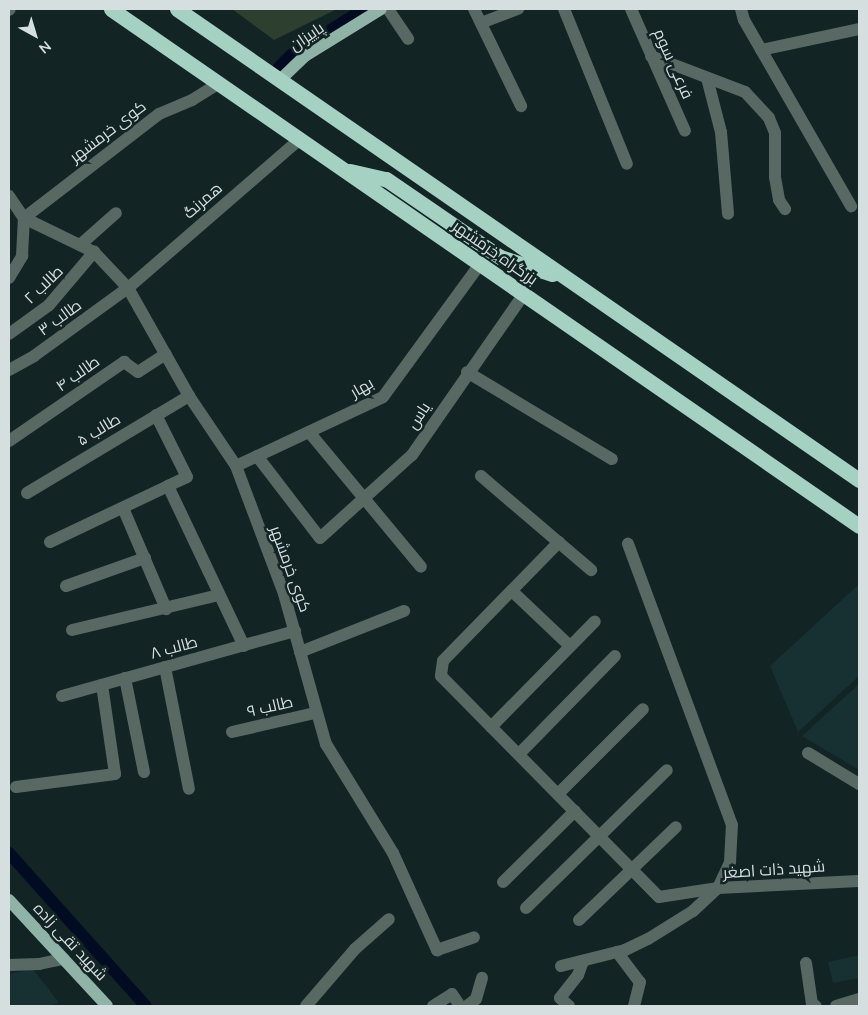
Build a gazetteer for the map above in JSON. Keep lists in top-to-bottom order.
{
  "streets": {
    "highway": ["بزرگراه خرمشهر"],
    "main road": ["پاییزان", "شهید تقی زاده"],
    "street": [
      "فرعی سوم",
      "کوی خرمشهر",
      "همرنگ",
      "طالب ۲",
      "طالب ۳",
      "طالب ۴",
      "بهار",
      "یاس",
      "طالب ۵",
      "طالب ۸",
      "طالب ۹",
      "شهید ذات اصغر"
    ]
  },
  "crossings": [
    ["پاییزان", "بزرگراه خرمشهر"],
    ["کوی خرمشهر", "همرنگ"],
    ["کوی خرمشهر", "بزرگراه خرمشهر"],
    ["کوی خرمشهر", "طالب ۲"],
    ["کوی خرمشهر", "طالب ۳"],
    ["کوی خرمشهر", "طالب ۴"],
    ["کوی خرمشهر", "بهار"],
    ["کوی خرمشهر", "طالب ۵"],
    ["کوی خرمشهر", "طالب ۸"],
    ["کوی خرمشهر", "طالب ۹"],
    ["همرنگ", "بزرگراه خرمشهر"],
    ["همرنگ", "طالب ۳"],
    ["بزرگراه خرمشهر", "بهار"],
    ["بزرگراه خرمشهر", "یاس"],
    ["بهار", "یاس"]
  ],
  "north": "bottom right"
}
